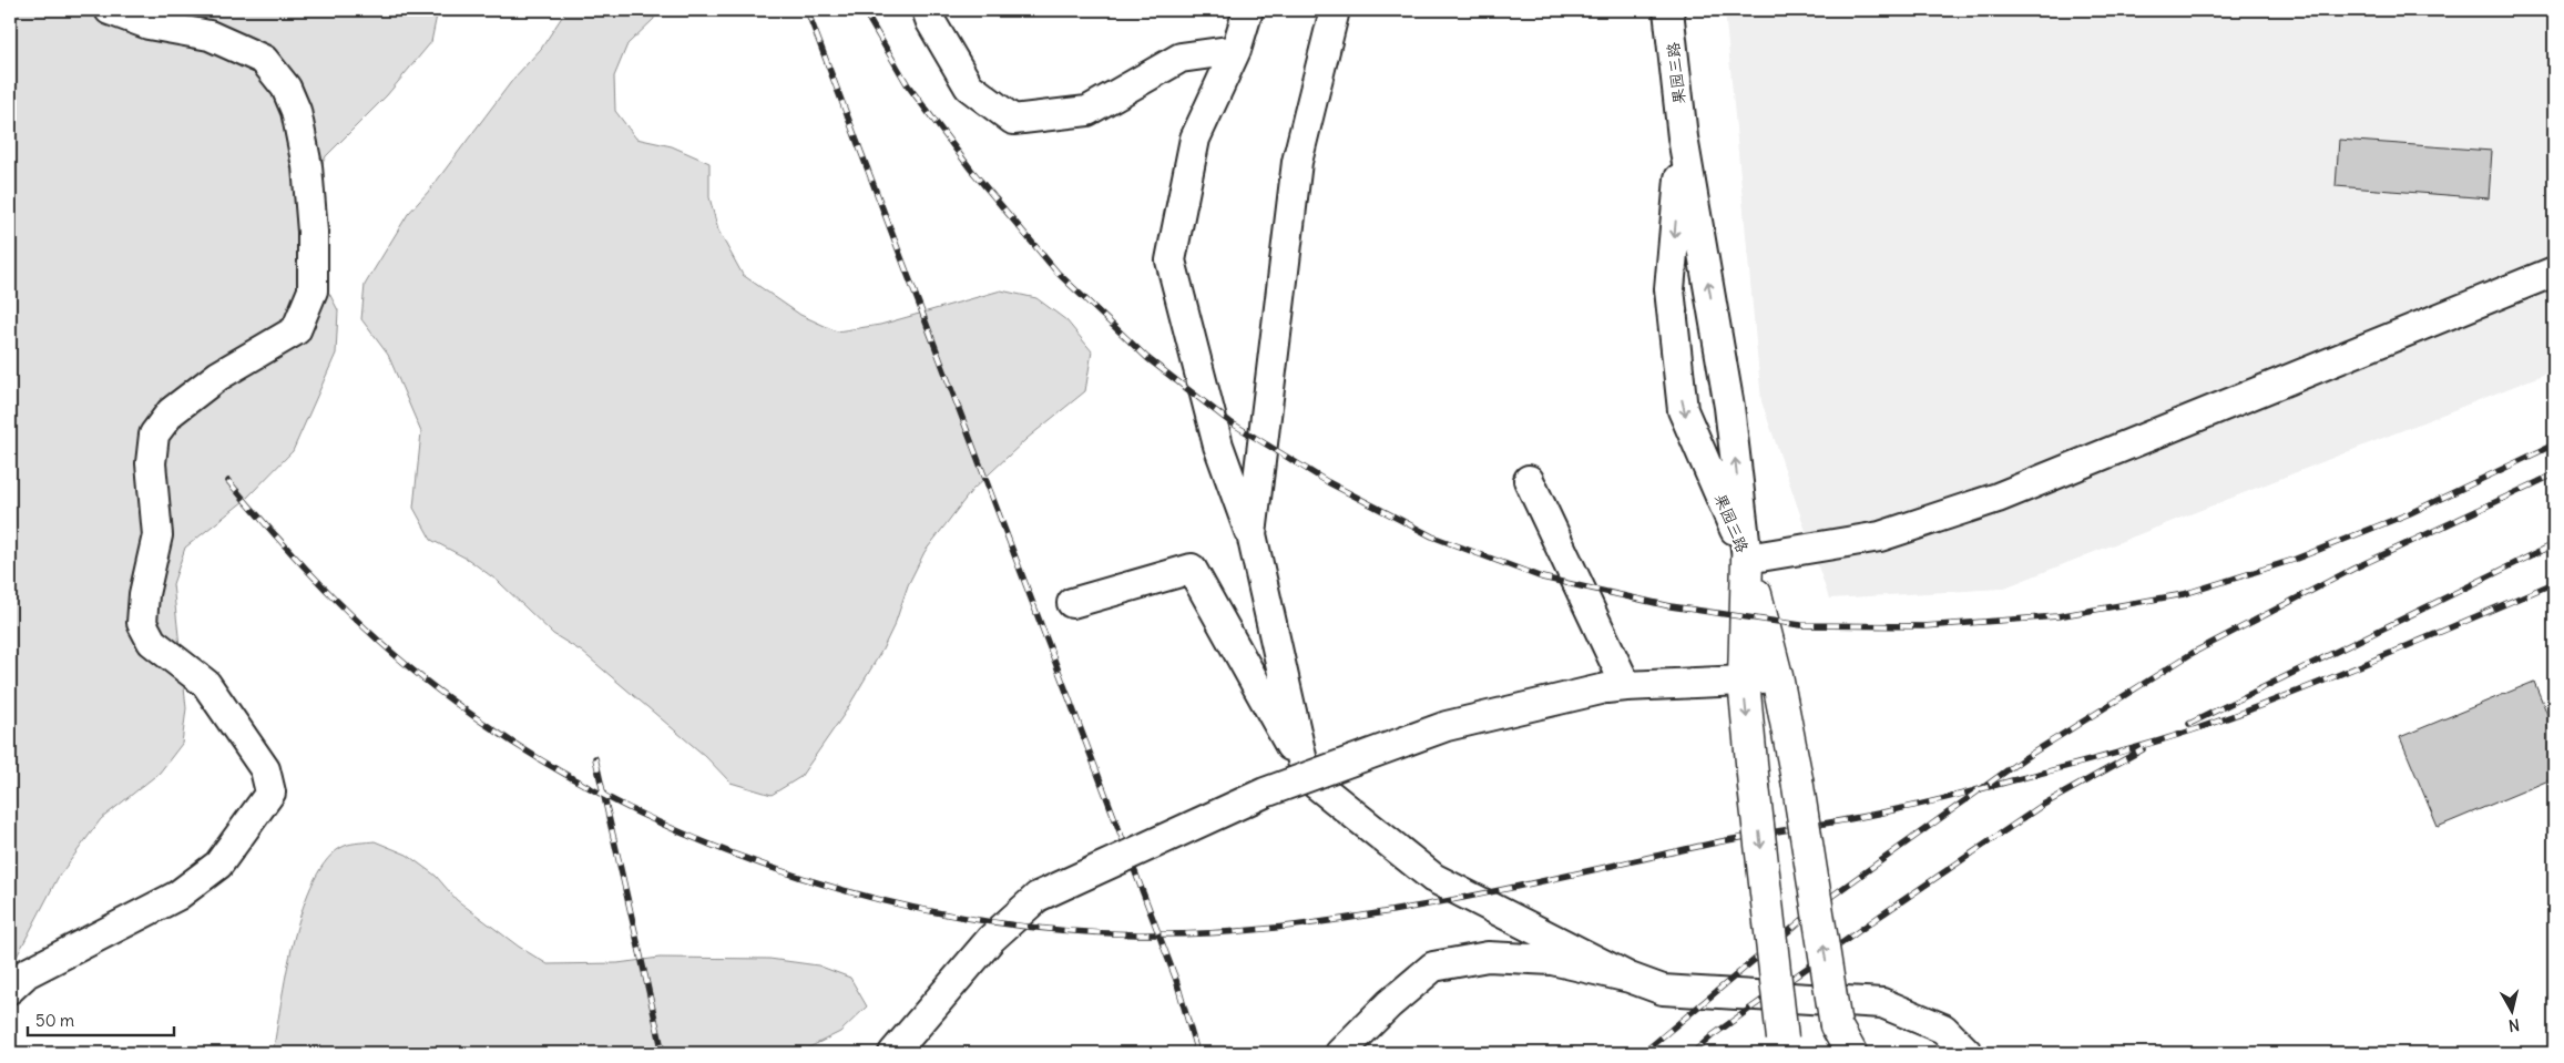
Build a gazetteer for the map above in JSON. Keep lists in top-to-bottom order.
{
  "streets": {
    "street": ["果园三路"]
  },
  "scale_bar": "50 m",
  "north": "bottom"
}
